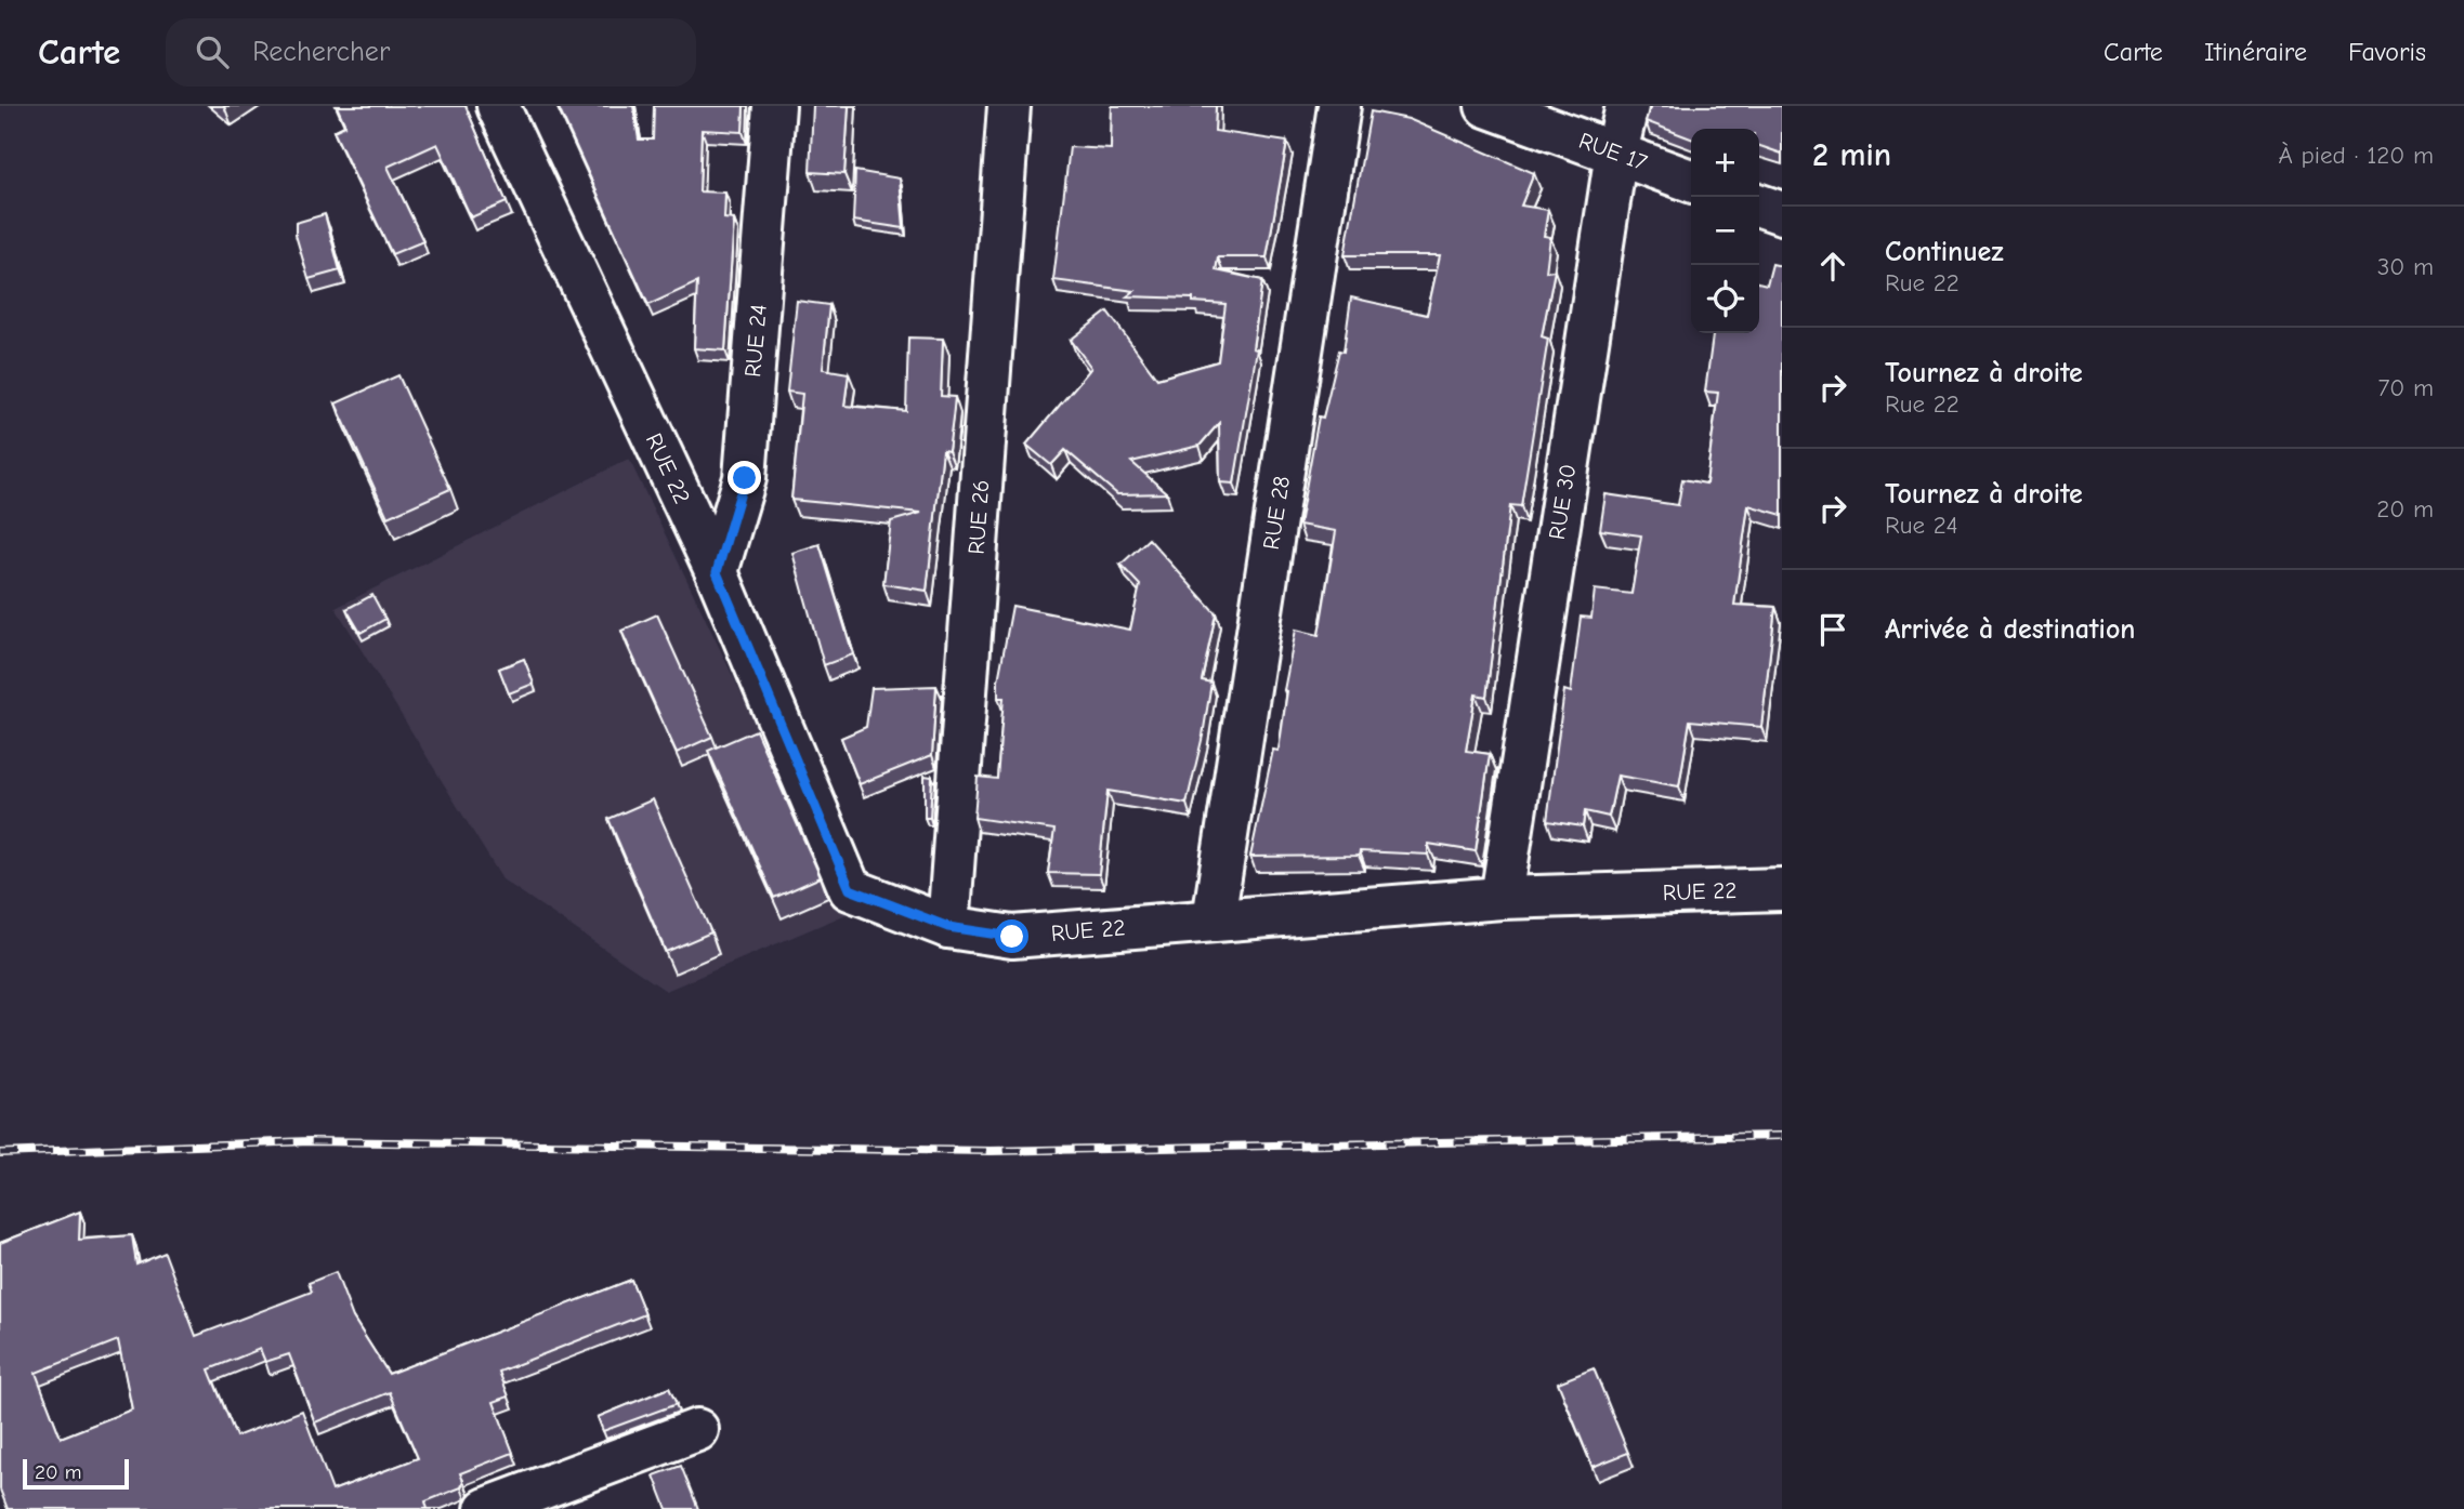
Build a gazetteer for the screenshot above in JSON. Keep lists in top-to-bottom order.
{
  "streets": {
    "street": [
      "RUE 17",
      "RUE 24",
      "RUE 22",
      "RUE 30",
      "RUE 28",
      "RUE 26"
    ]
  },
  "crossings": [
    ["RUE 17", "RUE 30"],
    ["RUE 24", "RUE 22"],
    ["RUE 22", "RUE 30"],
    ["RUE 22", "RUE 28"],
    ["RUE 22", "RUE 26"]
  ],
  "scale_bar": "20 m",
  "page": {
    "header": "Carte",
    "search": "Rechercher",
    "nav": ["Carte", "Itinéraire", "Favoris"],
    "heading": ["2 min", "À pied · 120 m"],
    "map_buttons": ["+", "−"],
    "list": [
      ["Continuez", "Rue 22", "30 m"],
      ["Tournez à droite", "Rue 22", "70 m"],
      ["Tournez à droite", "Rue 24", "20 m"],
      "Arrivée à destination"
    ],
    "scale": "20 m"
  }
}
